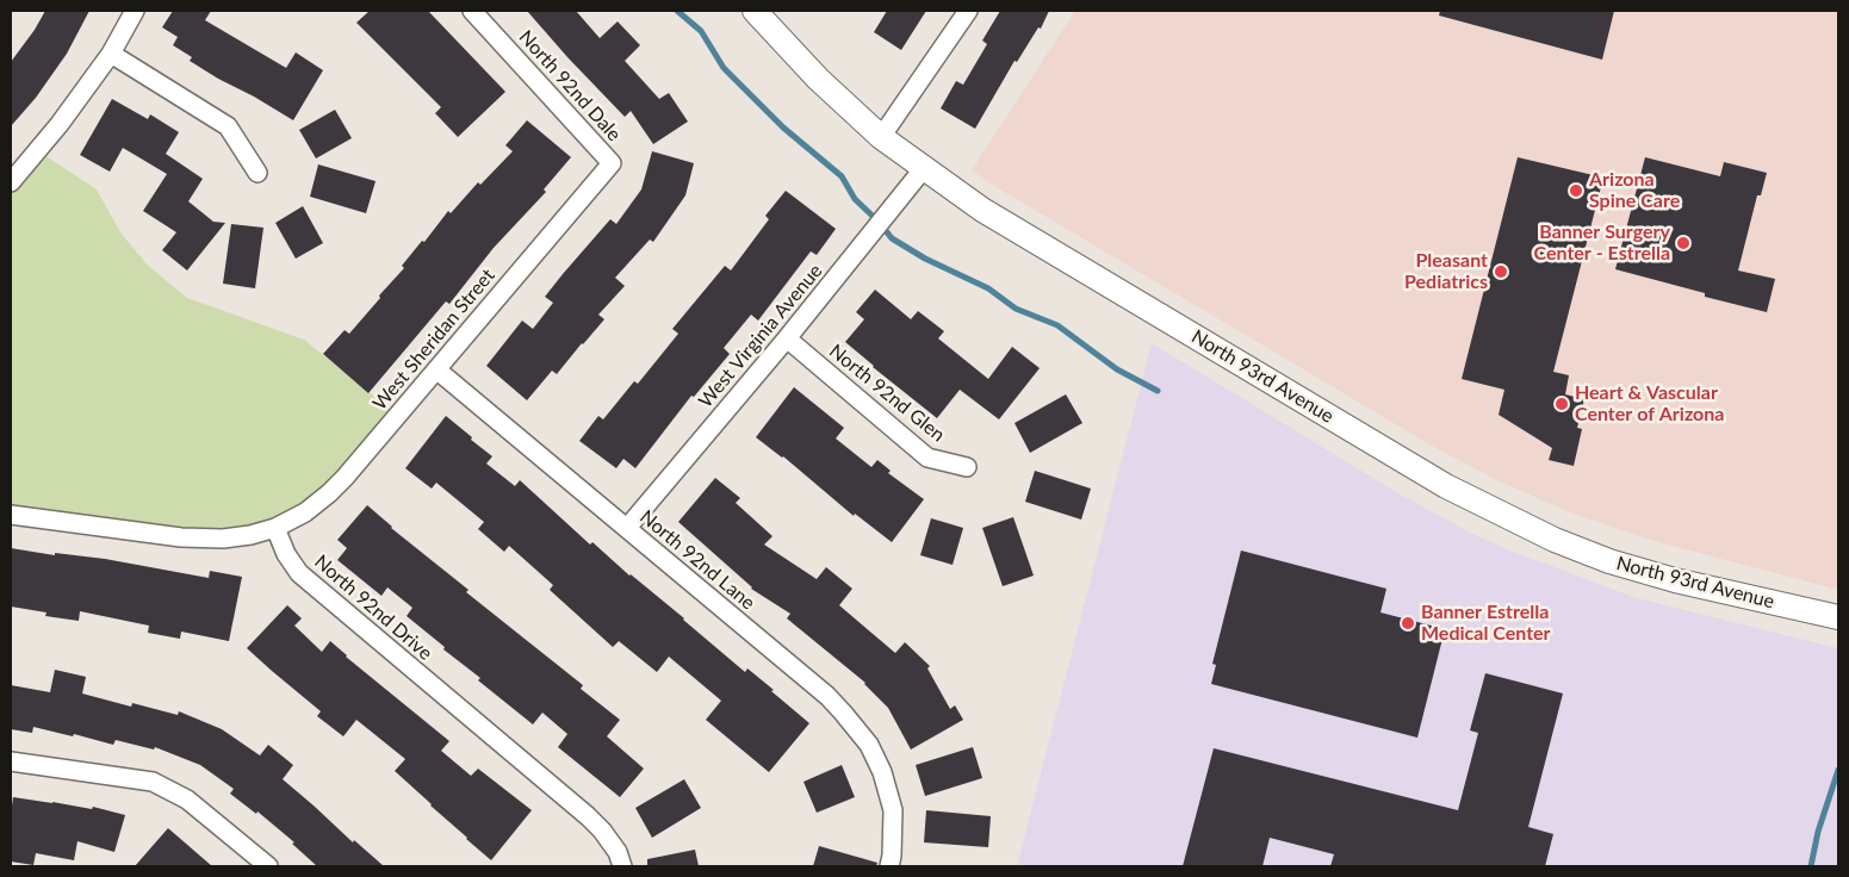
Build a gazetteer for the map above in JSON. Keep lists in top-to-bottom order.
{
  "streets": {
    "street": [
      "North 92nd Dale",
      "West Virginia Avenue",
      "West Sheridan Street",
      "North 93rd Avenue",
      "North 92nd Glen",
      "North 92nd Lane",
      "North 92nd Drive"
    ]
  },
  "crossings": [
    ["North 92nd Dale", "West Sheridan Street"],
    ["West Virginia Avenue", "North 93rd Avenue"],
    ["West Virginia Avenue", "North 92nd Glen"],
    ["West Virginia Avenue", "North 92nd Lane"],
    ["West Sheridan Street", "North 92nd Lane"],
    ["West Sheridan Street", "North 92nd Drive"]
  ],
  "places": [
    "Arizona Spine Care",
    "Banner Surgery Center - Estrella",
    "Pleasant Pediatrics",
    "Heart & Vascular Center of Arizona",
    "Banner Estrella Medical Center"
  ]
}
